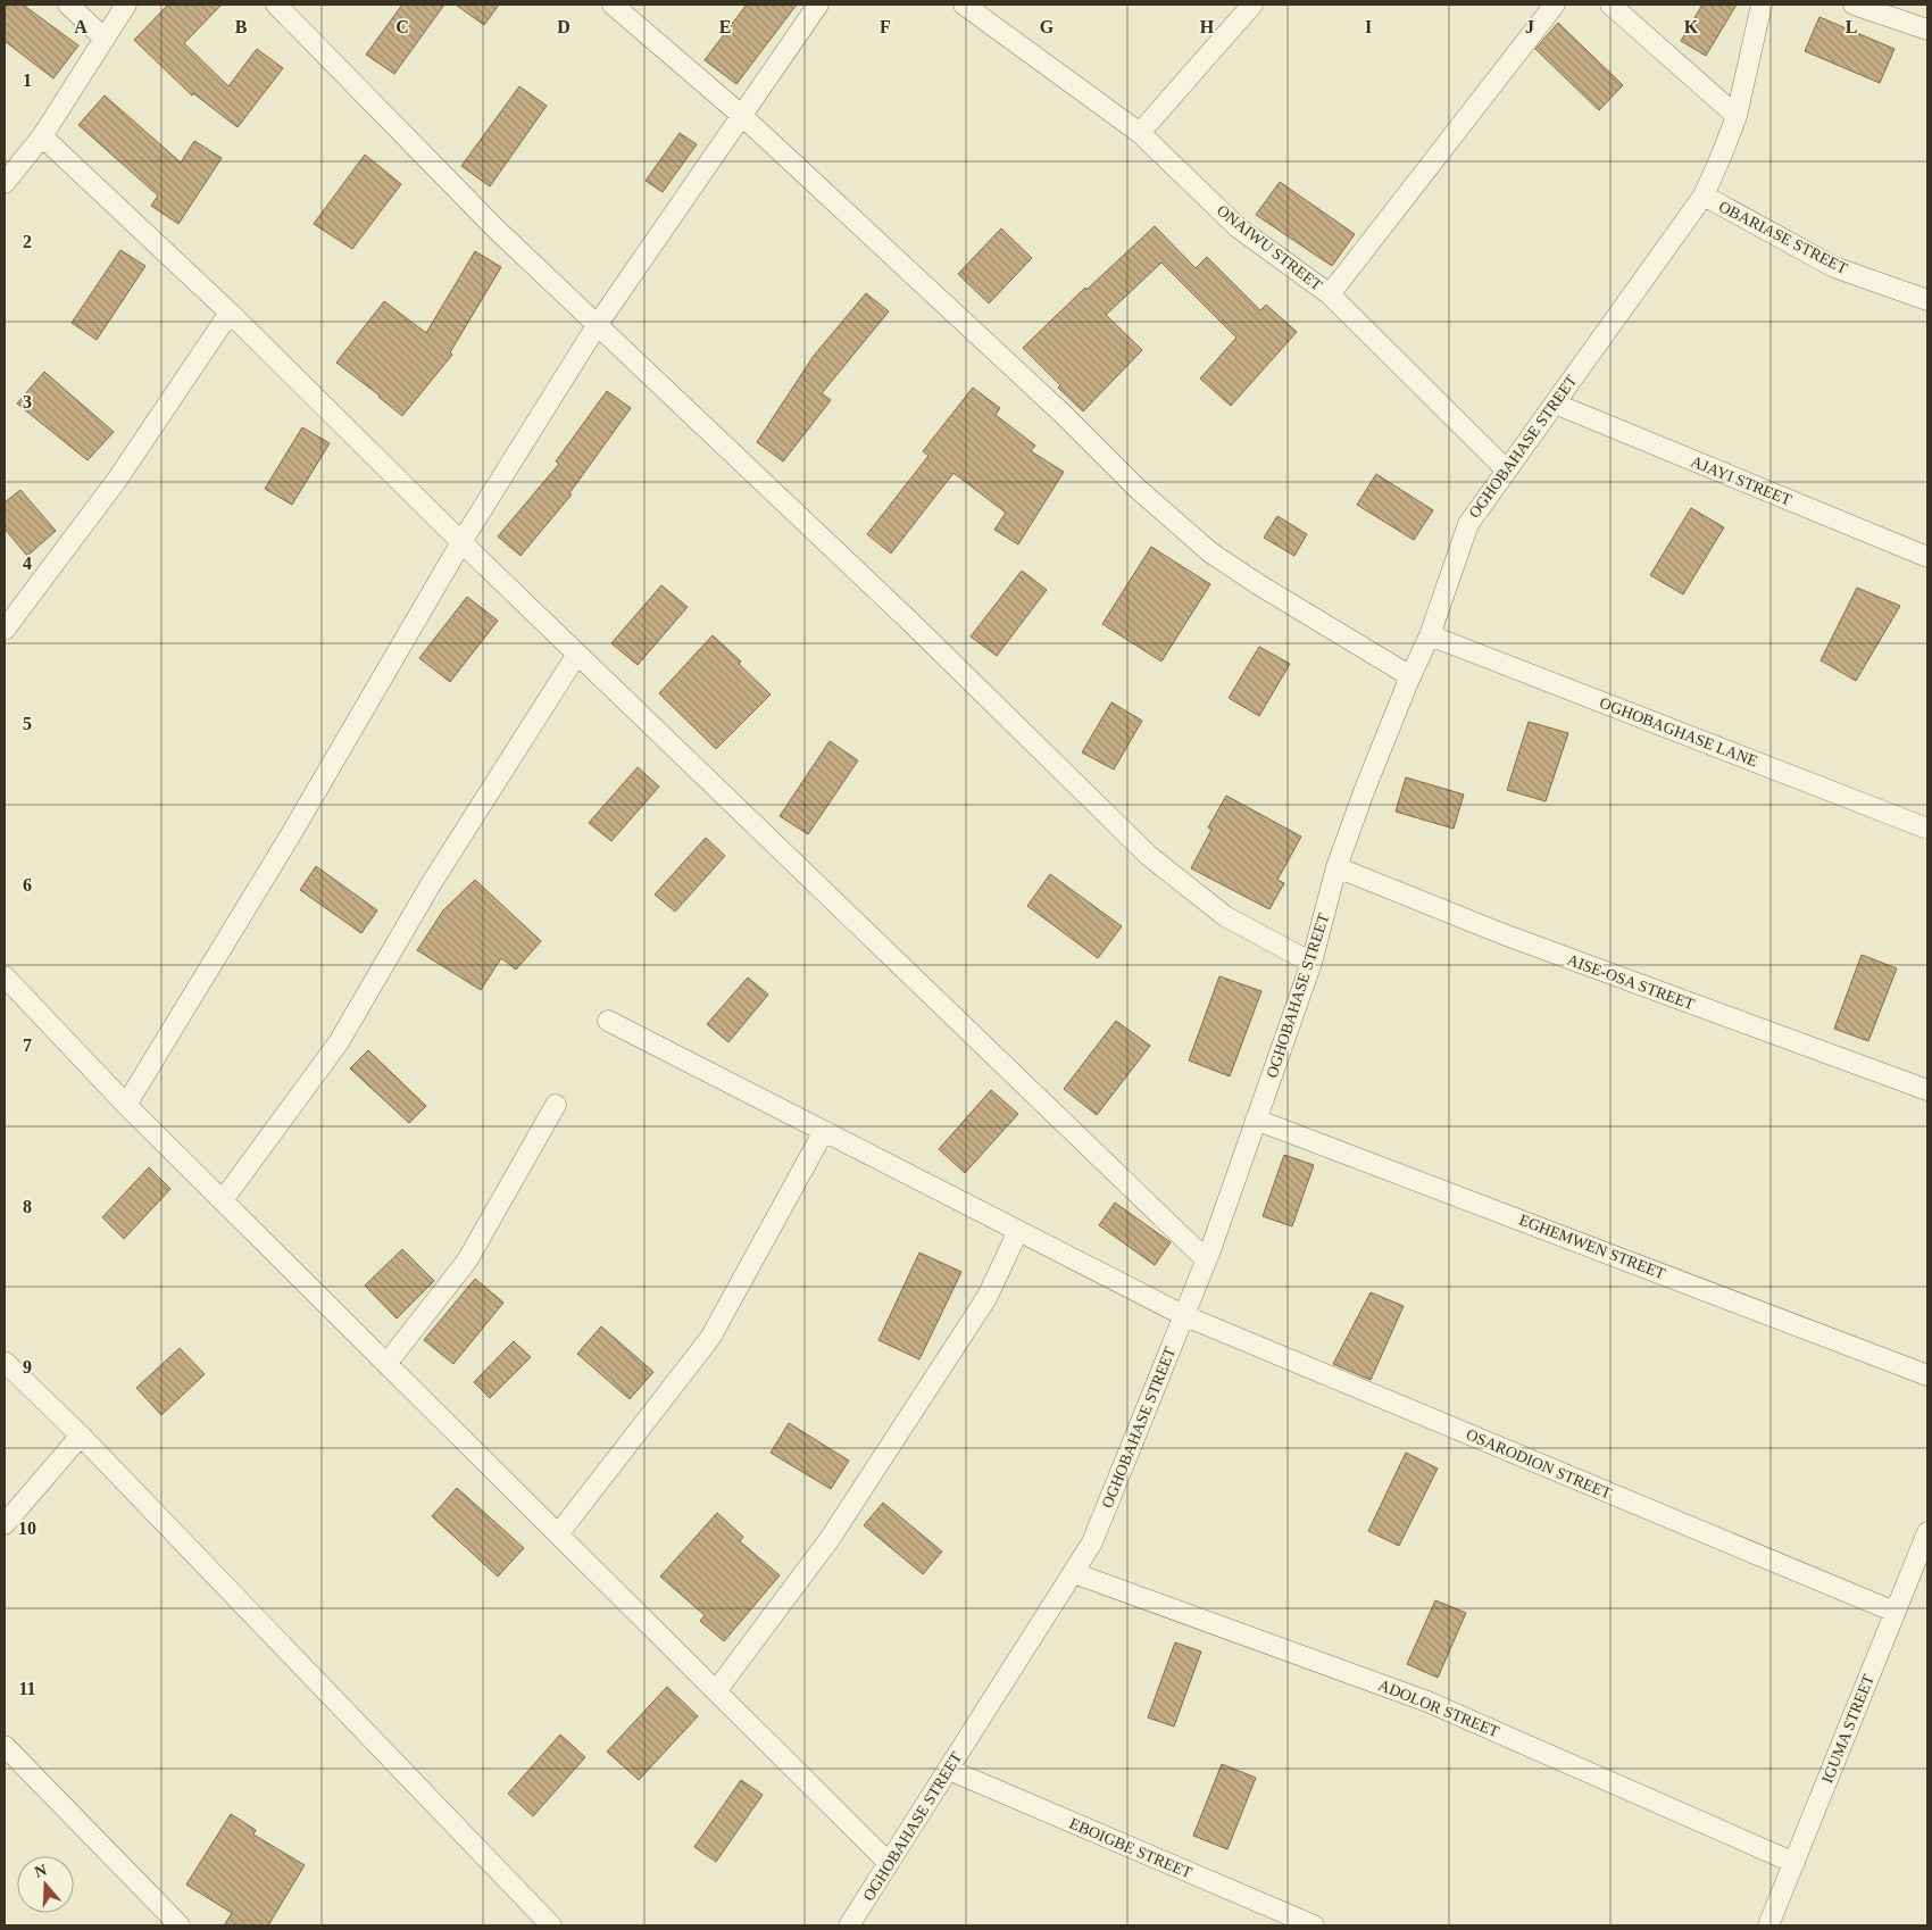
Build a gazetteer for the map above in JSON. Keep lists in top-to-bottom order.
{
  "streets": {
    "street": [
      "OBARIASE STREET",
      "ONAIWU STREET",
      "OGHOBAHASE STREET",
      "AJAYI STREET",
      "OGHOBAGHASE LANE",
      "AISE-OSA STREET",
      "EGHEMWEN STREET",
      "OSARODION STREET",
      "ADOLOR STREET",
      "IGUMA STREET",
      "EBOIGBE STREET"
    ]
  },
  "crossings": [
    ["OBARIASE STREET", "OGHOBAHASE STREET"],
    ["ONAIWU STREET", "OGHOBAHASE STREET"],
    ["OGHOBAHASE STREET", "AJAYI STREET"],
    ["OGHOBAHASE STREET", "OGHOBAGHASE LANE"],
    ["OGHOBAHASE STREET", "AISE-OSA STREET"],
    ["OGHOBAHASE STREET", "EGHEMWEN STREET"],
    ["OGHOBAHASE STREET", "OSARODION STREET"],
    ["OGHOBAHASE STREET", "ADOLOR STREET"],
    ["OGHOBAHASE STREET", "EBOIGBE STREET"],
    ["OSARODION STREET", "IGUMA STREET"],
    ["ADOLOR STREET", "IGUMA STREET"]
  ],
  "north": "top",
  "grid": {
    "columns": [
      "A",
      "B",
      "C",
      "D",
      "E",
      "F",
      "G",
      "H",
      "I",
      "J",
      "K",
      "L"
    ],
    "rows": [
      "1",
      "2",
      "3",
      "4",
      "5",
      "6",
      "7",
      "8",
      "9",
      "10",
      "11"
    ]
  }
}
